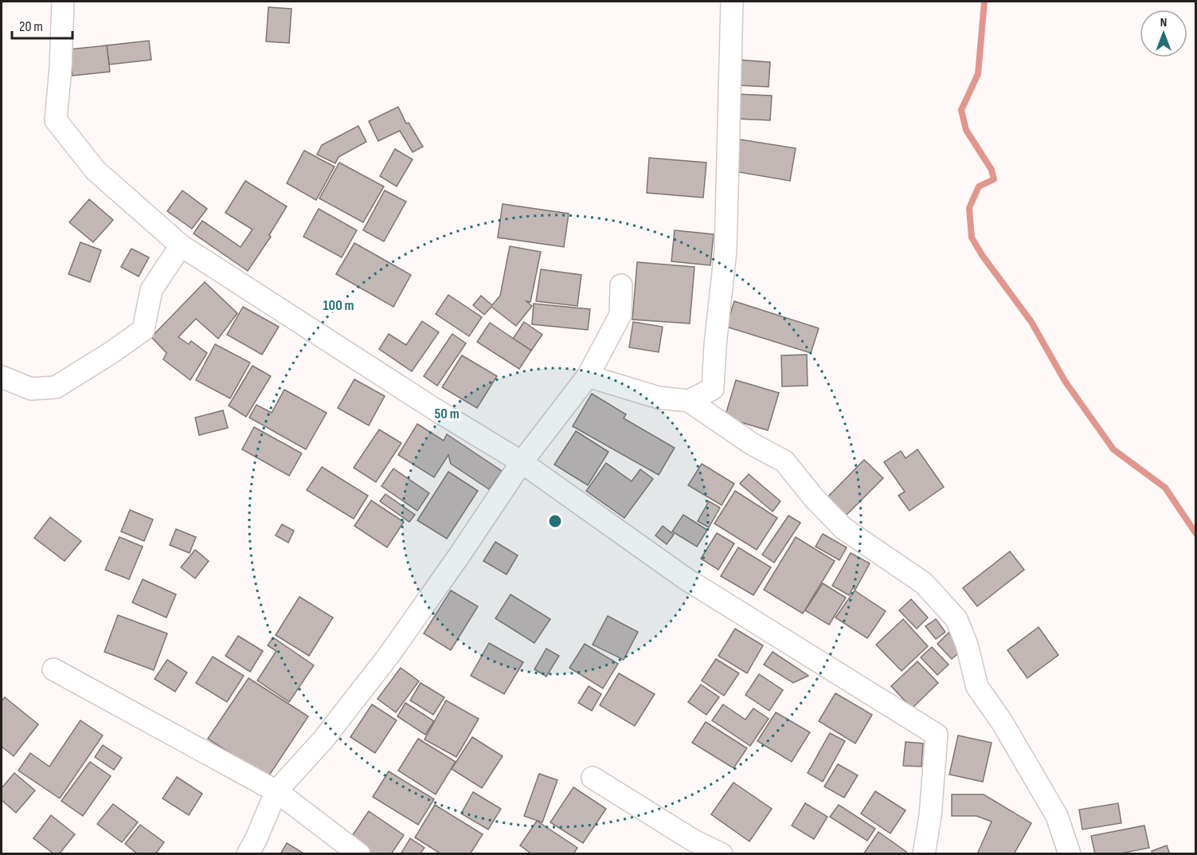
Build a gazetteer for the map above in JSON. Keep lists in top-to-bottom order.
{
  "scale_bar": "20 m",
  "north": "top",
  "rings": ["100 m", "50 m"]
}
